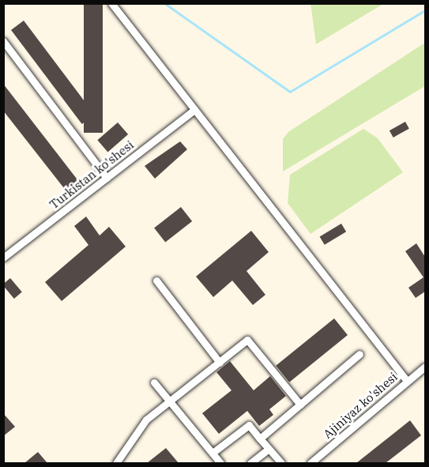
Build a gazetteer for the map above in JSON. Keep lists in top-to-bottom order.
{
  "streets": {
    "street": ["Turkistan ko'shesi", "Ajiniyaz ko'shesi"]
  }
}
